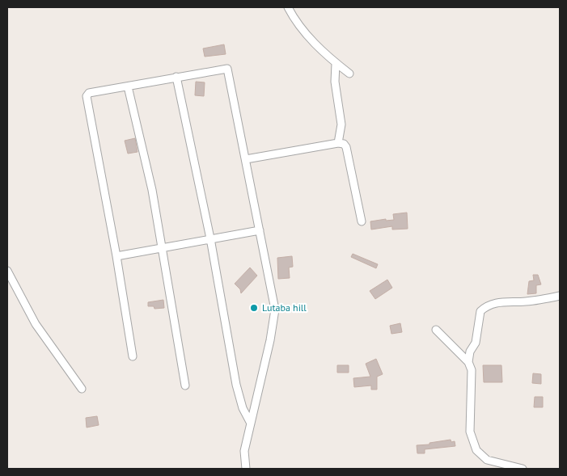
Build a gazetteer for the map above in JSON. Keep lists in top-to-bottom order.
{
  "places": ["Lutaba hill"]
}
